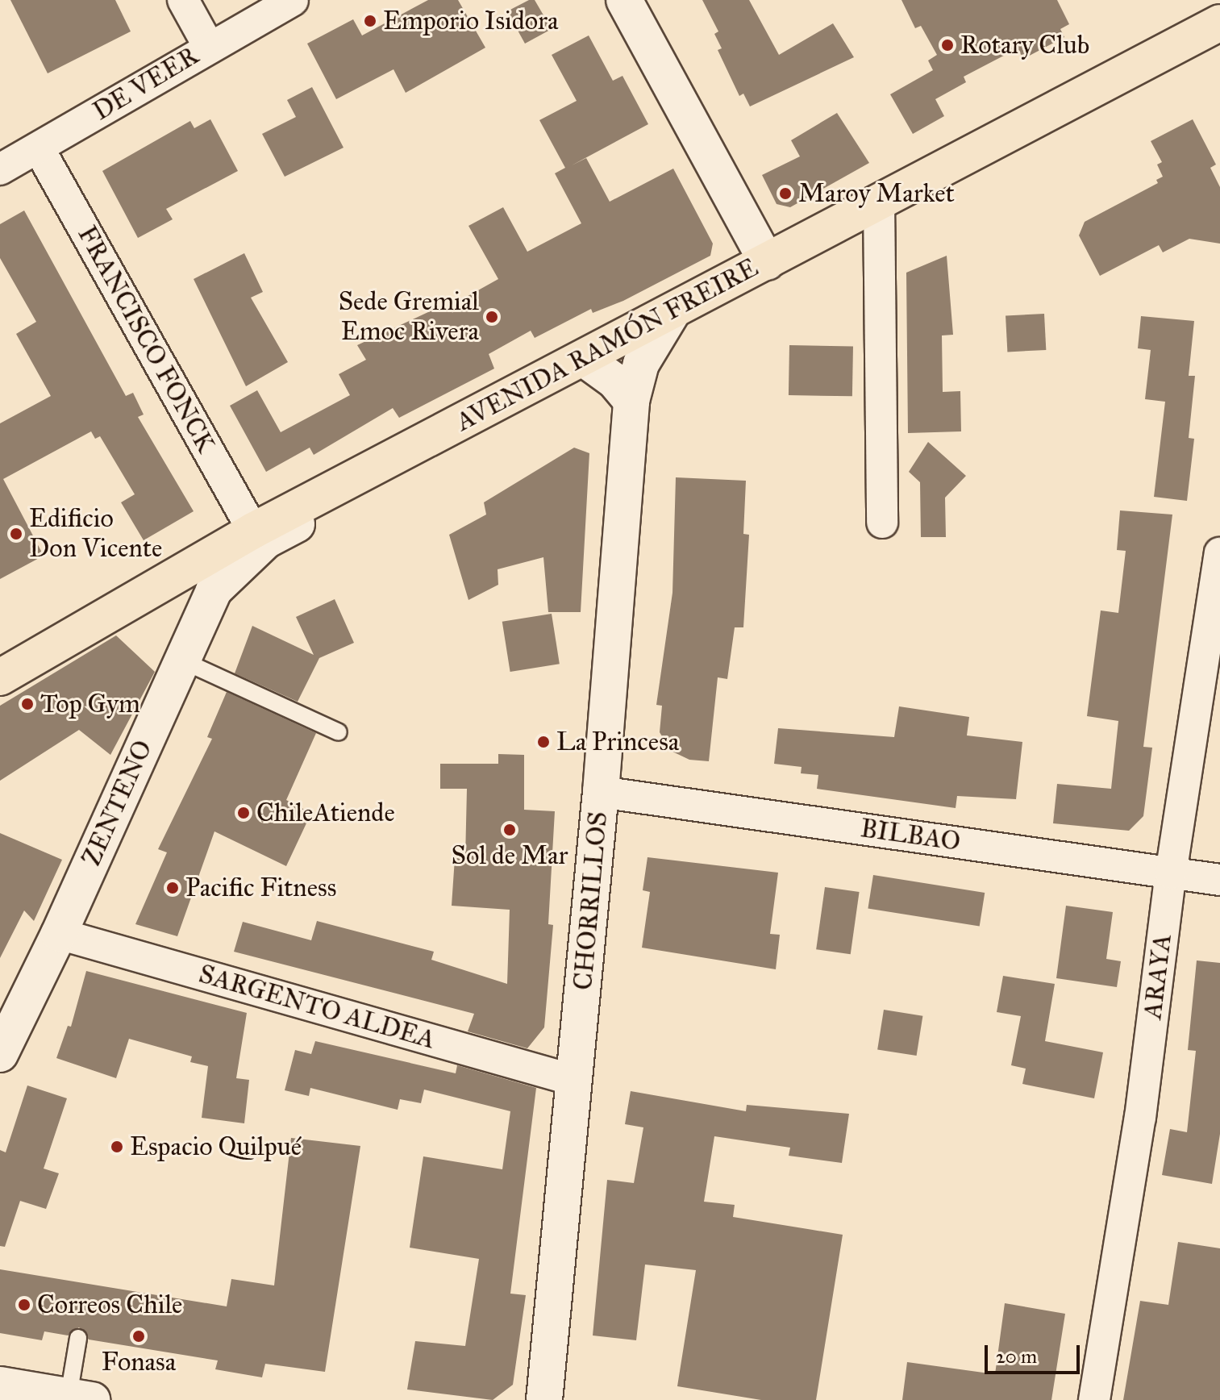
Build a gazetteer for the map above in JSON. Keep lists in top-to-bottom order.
{
  "streets": {
    "main road": ["AVENIDA RAMÓN FREIRE"],
    "street": [
      "DE VEER",
      "FRANCISCO FONCK",
      "ZENTENO",
      "BILBAO",
      "CHORRILLOS",
      "ARAYA",
      "SARGENTO ALDEA"
    ]
  },
  "crossings": [
    ["DE VEER", "FRANCISCO FONCK"],
    ["FRANCISCO FONCK", "AVENIDA RAMÓN FREIRE"],
    ["AVENIDA RAMÓN FREIRE", "ZENTENO"],
    ["AVENIDA RAMÓN FREIRE", "CHORRILLOS"],
    ["ZENTENO", "SARGENTO ALDEA"],
    ["BILBAO", "CHORRILLOS"],
    ["BILBAO", "ARAYA"],
    ["CHORRILLOS", "SARGENTO ALDEA"]
  ],
  "places": [
    "Emporio Isidora",
    "Rotary Club",
    "Maroy Market",
    "Sede Gremial Emoc Rivera",
    "Edificio Don Vicente",
    "Top Gym",
    "La Princesa",
    "ChileAtiende",
    "Sol de Mar",
    "Pacific Fitness",
    "Espacio Quilpué",
    "Correos Chile",
    "Fonasa"
  ],
  "scale_bar": "20 m"
}
